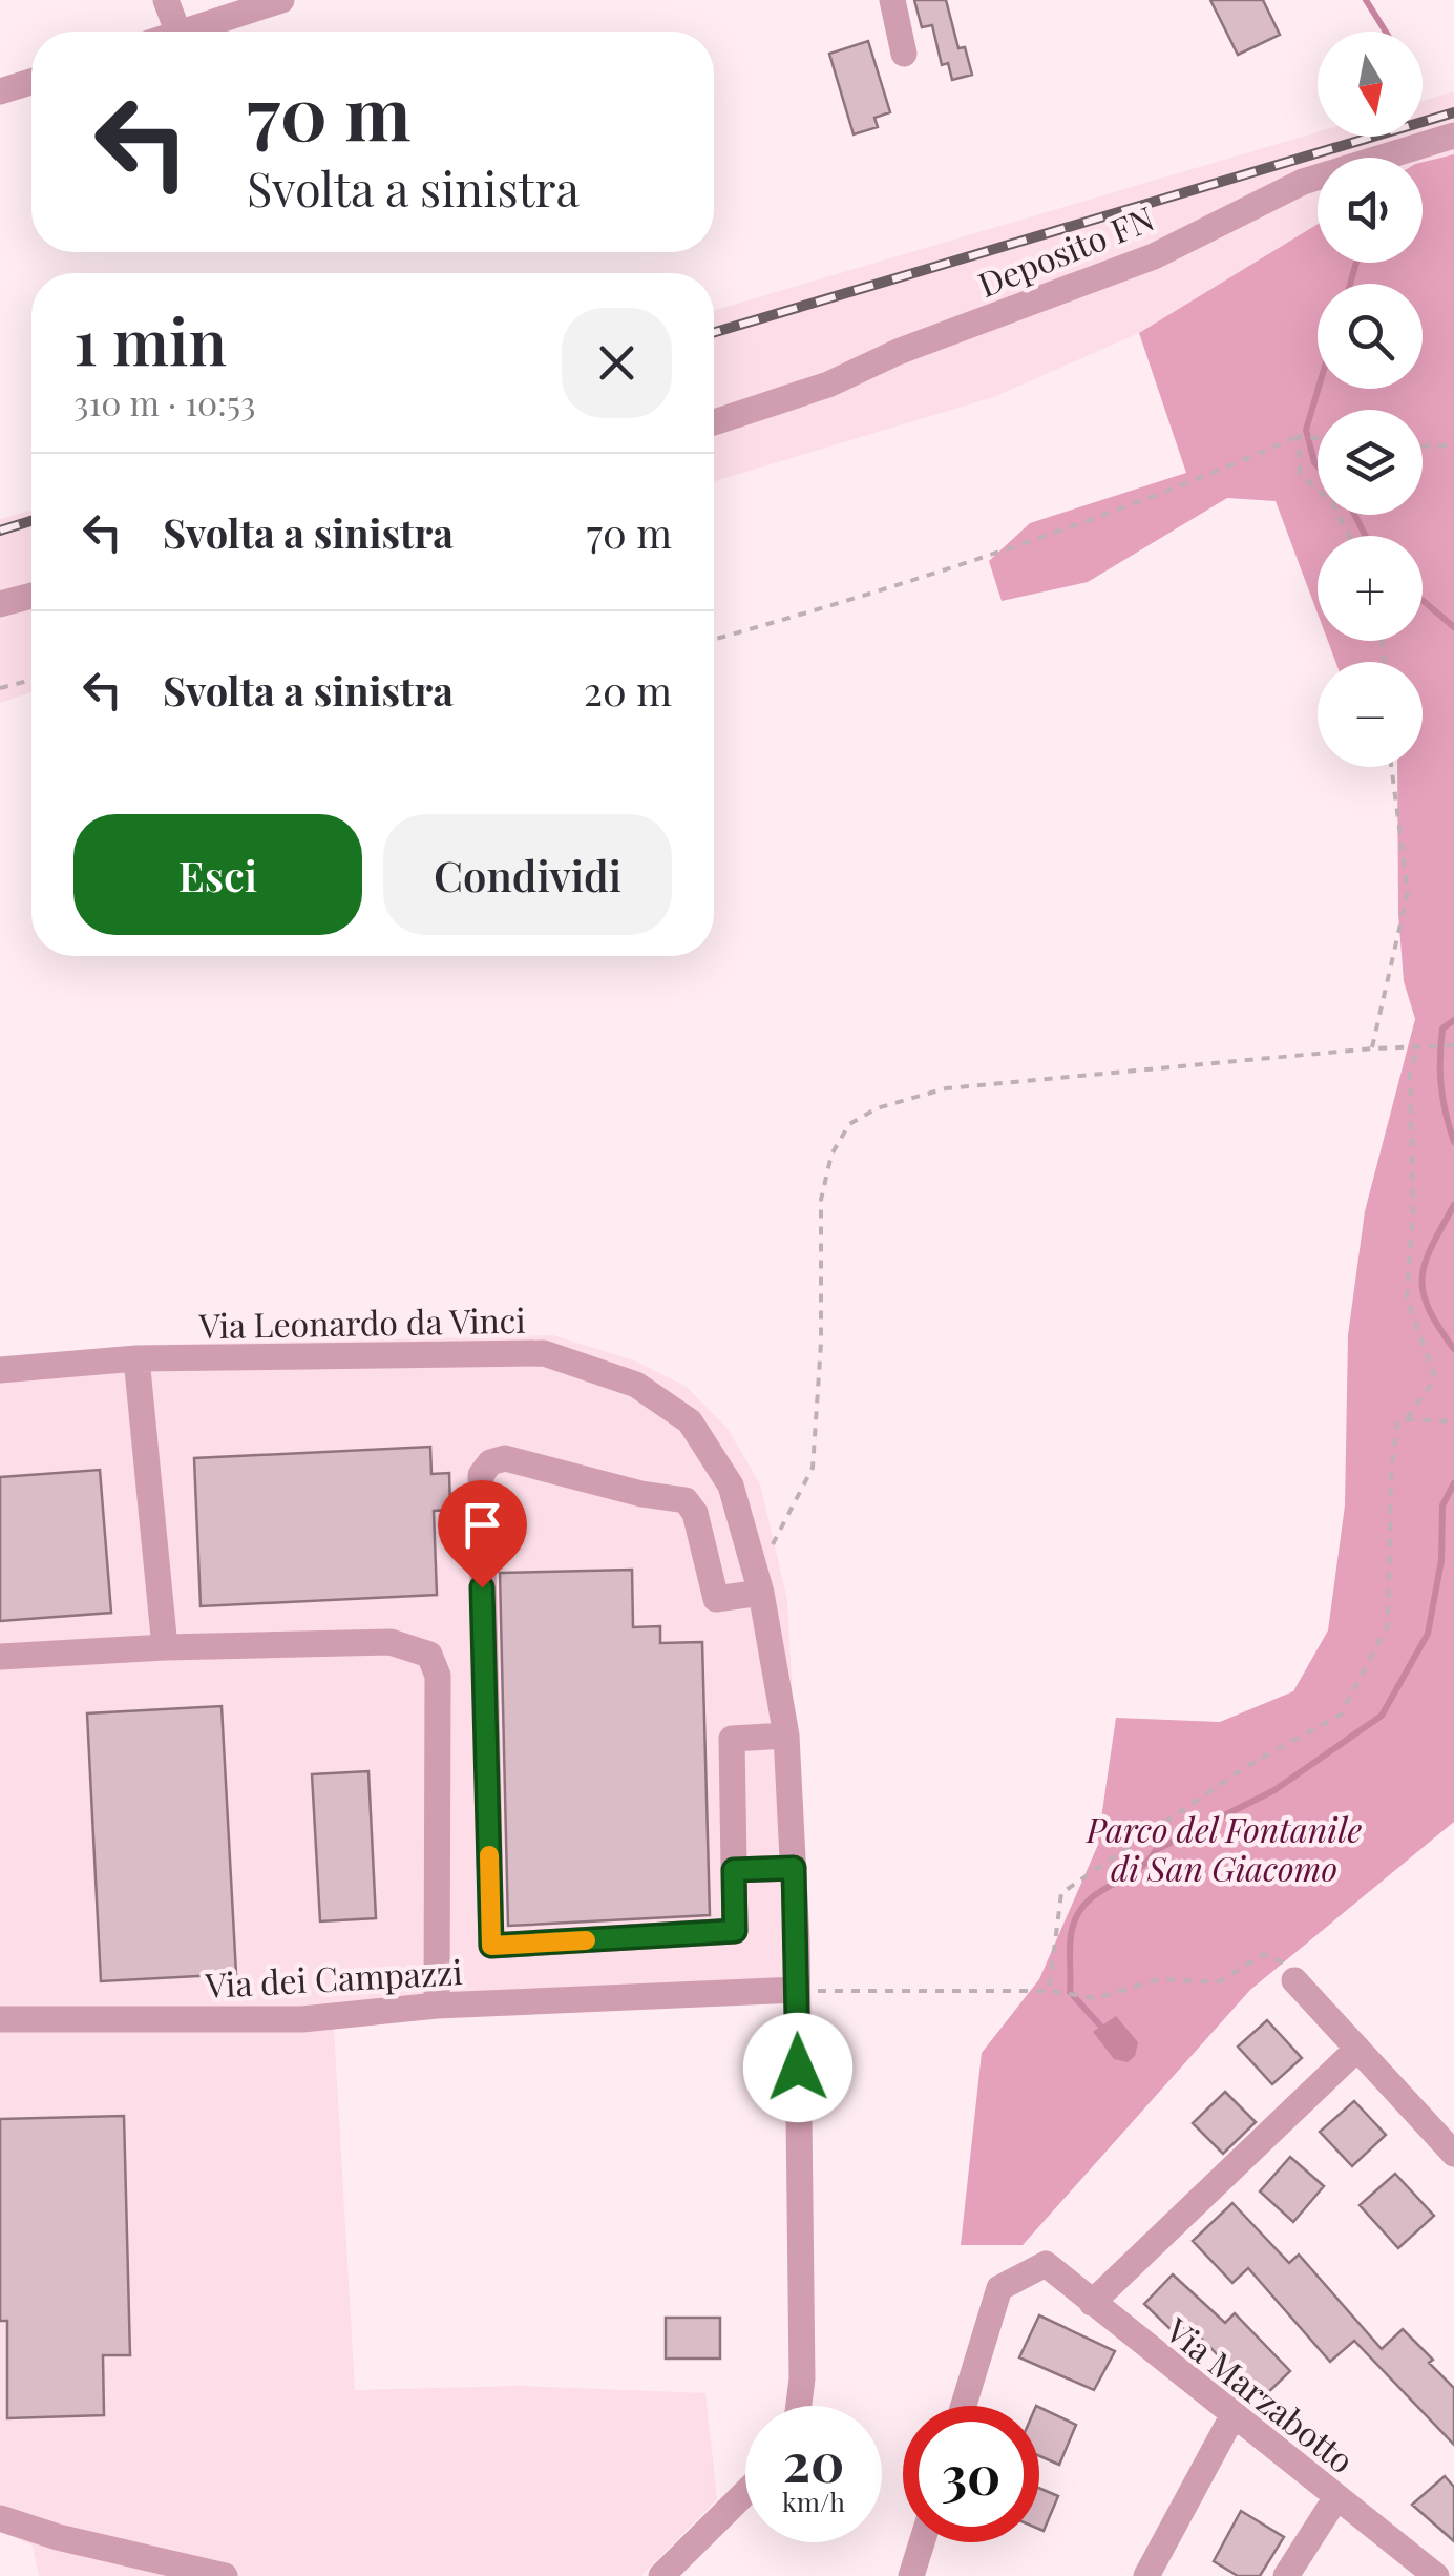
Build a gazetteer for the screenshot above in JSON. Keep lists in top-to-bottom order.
{
  "streets": {
    "street": [
      "Deposito FN",
      "Via Leonardo da Vinci",
      "Via dei Campazzi",
      "Via Marzabotto"
    ]
  },
  "crossings": [
    ["Via Leonardo da Vinci", "Via dei Campazzi"]
  ],
  "parks": ["Parco del Fontanile di San Giacomo"],
  "north": "bottom",
  "page": {
    "map_buttons": ["+", "−"],
    "turn": ["70 m", "Svolta a sinistra"],
    "heading": ["1 min", "310 m · 10:53"],
    "list": [
      {
        "name": "Svolta a sinistra",
        "value": "70 m"
      },
      {
        "name": "Svolta a sinistra",
        "value": "20 m"
      }
    ],
    "buttons": ["Esci", "Condividi"],
    "speed": "20 km/h",
    "limit": "30"
  }
}
